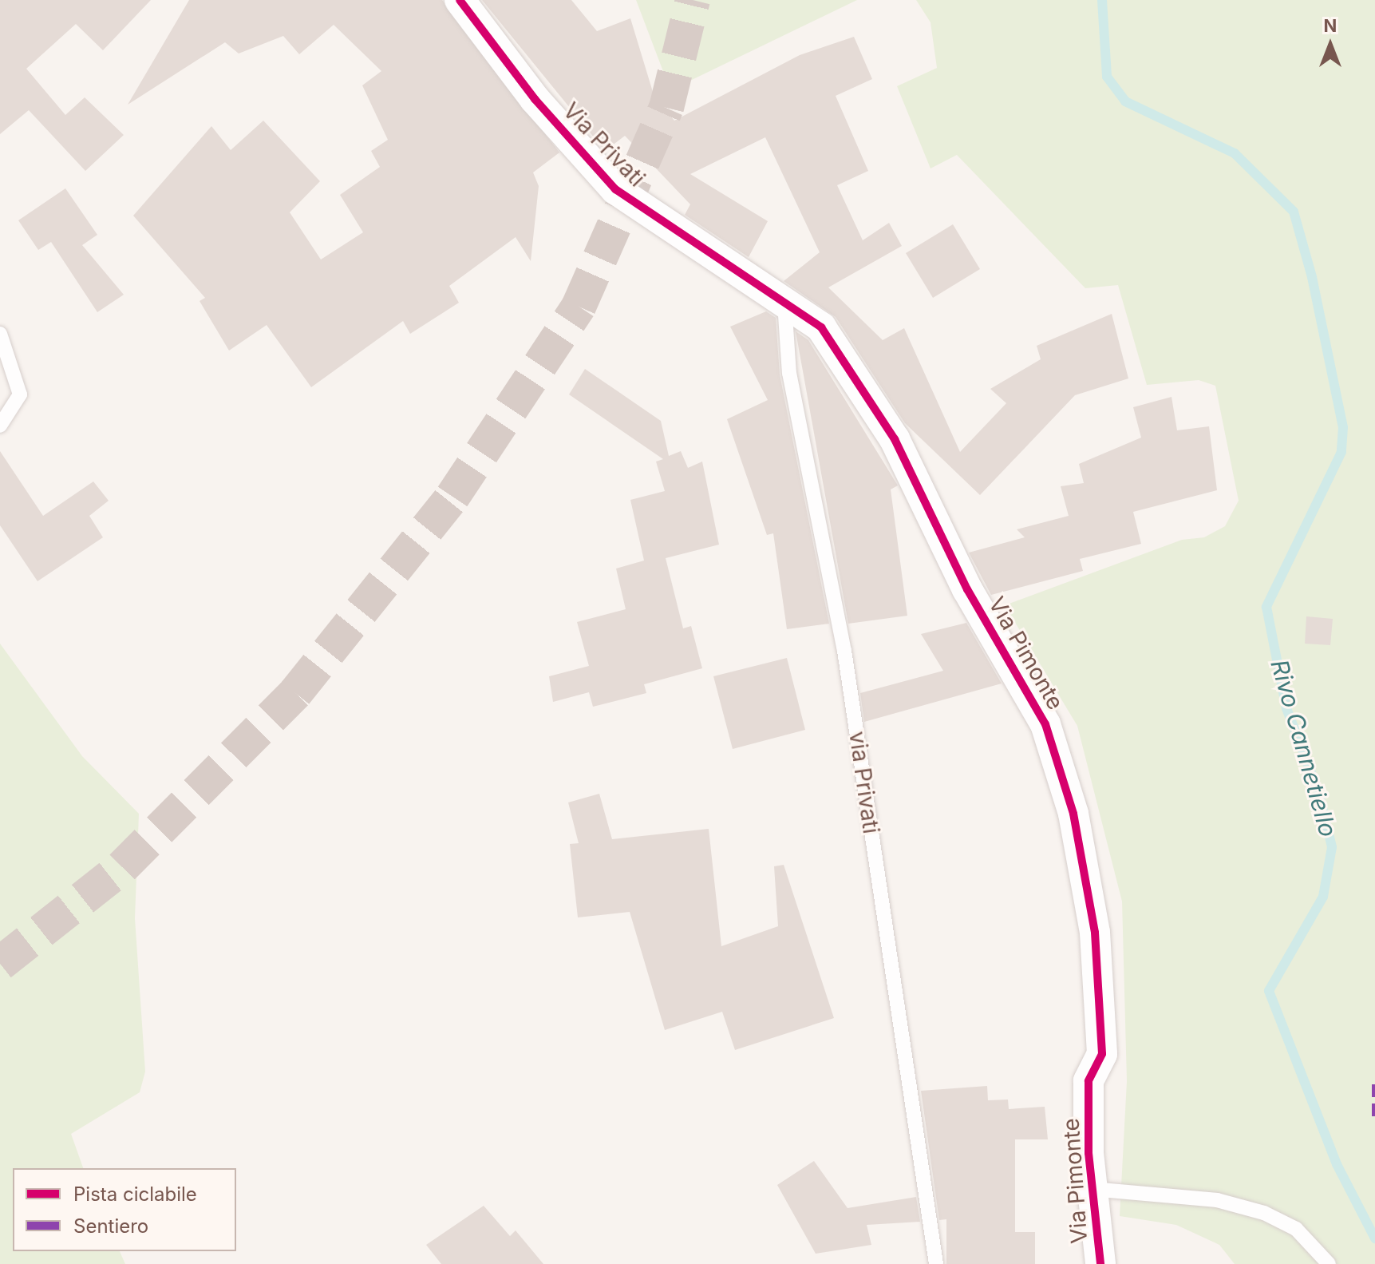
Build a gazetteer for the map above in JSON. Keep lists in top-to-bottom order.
{
  "streets": {
    "street": ["Via Privati", "Via Pimonte"],
    "lane": ["via Privati"]
  },
  "crossings": [
    ["Via Privati", "Via Pimonte"],
    ["Via Privati", "via Privati"],
    ["Via Pimonte", "via Privati"]
  ],
  "water": ["Rivo Cannetiello"],
  "legend": ["Pista ciclabile", "Sentiero"],
  "north": "top"
}
